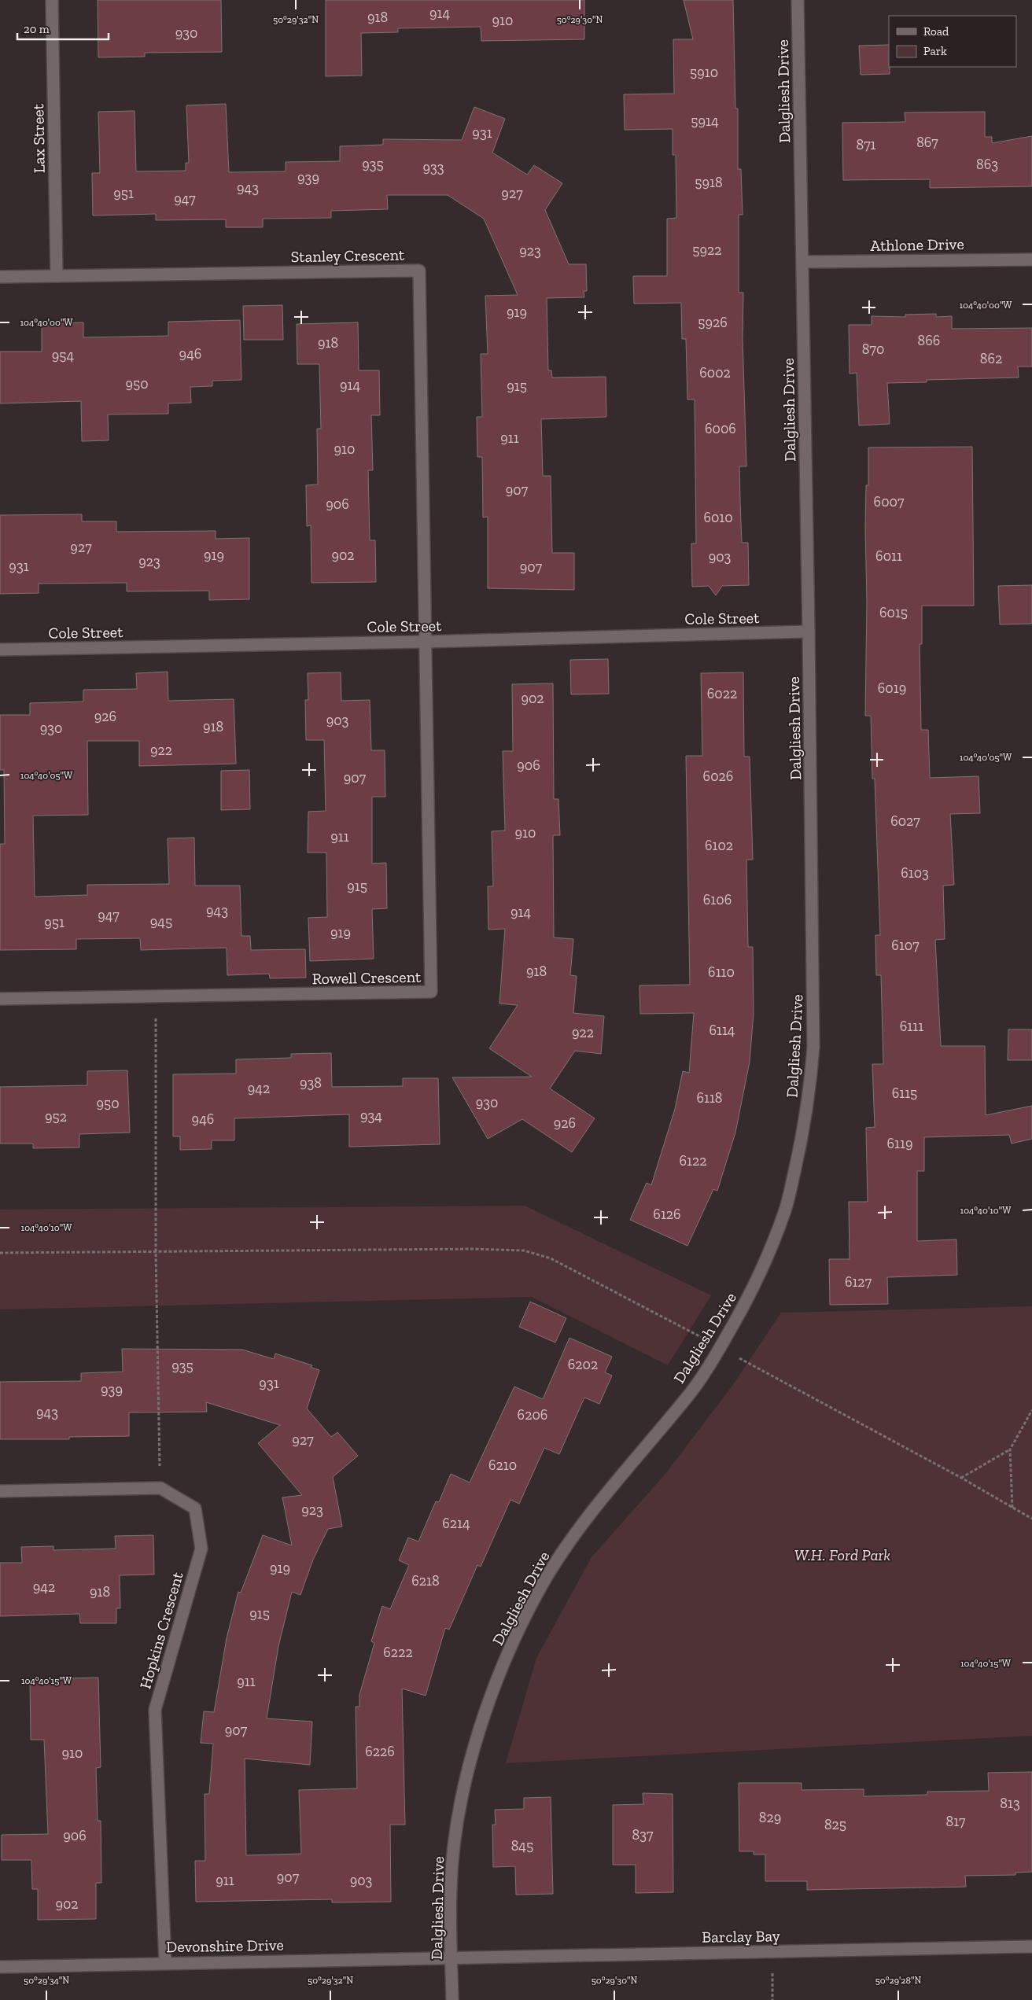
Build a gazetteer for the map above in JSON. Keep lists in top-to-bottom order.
{
  "streets": {
    "street": [
      "Dalgliesh Drive",
      "Lax Street",
      "Athlone Drive",
      "Stanley Crescent",
      "Cole Street",
      "Rowell Crescent",
      "Hopkins Crescent",
      "Barclay Bay",
      "Devonshire Drive"
    ]
  },
  "crossings": [
    ["Dalgliesh Drive", "Athlone Drive"],
    ["Dalgliesh Drive", "Cole Street"],
    ["Dalgliesh Drive", "Barclay Bay"],
    ["Dalgliesh Drive", "Devonshire Drive"],
    ["Lax Street", "Stanley Crescent"],
    ["Stanley Crescent", "Cole Street"],
    ["Stanley Crescent", "Rowell Crescent"],
    ["Cole Street", "Rowell Crescent"],
    ["Hopkins Crescent", "Devonshire Drive"],
    ["Barclay Bay", "Devonshire Drive"]
  ],
  "parks": ["W.H. Ford Park"],
  "house_numbers": [
    "914",
    "918",
    "910",
    "930",
    "5910",
    "5914",
    "931",
    "867",
    "871",
    "935",
    "863",
    "933",
    "939",
    "5918",
    "943",
    "951",
    "927",
    "947",
    "5922",
    "923",
    "919",
    "5926",
    "866",
    "918",
    "870",
    "946",
    "954",
    "862",
    "6002",
    "950",
    "914",
    "915",
    "6006",
    "911",
    "910",
    "907",
    "6007",
    "906",
    "6010",
    "927",
    "919",
    "902",
    "6011",
    "903",
    "923",
    "931",
    "907",
    "6015",
    "6019",
    "6022",
    "902",
    "926",
    "903",
    "918",
    "930",
    "922",
    "906",
    "6026",
    "907",
    "6027",
    "910",
    "911",
    "6102",
    "6103",
    "915",
    "6106",
    "943",
    "914",
    "947",
    "945",
    "951",
    "919",
    "6107",
    "918",
    "6110",
    "6111",
    "6114",
    "922",
    "938",
    "942",
    "6115",
    "6118",
    "930",
    "950",
    "934",
    "952",
    "946",
    "926",
    "6119",
    "6122",
    "6126",
    "6127",
    "6202",
    "935",
    "931",
    "939",
    "943",
    "6206",
    "927",
    "6210",
    "923",
    "6214",
    "919",
    "6218",
    "942",
    "918",
    "915",
    "6222",
    "911",
    "907",
    "6226",
    "910",
    "813",
    "829",
    "817",
    "825",
    "837",
    "906",
    "845",
    "907",
    "911",
    "903",
    "902"
  ],
  "legend": ["Road", "Park"],
  "scale_bar": "20 m",
  "coordinates": [
    "50°29'32\"N",
    "50°29'30\"N",
    "104°40'00\"W",
    "104°40'05\"W",
    "104°40'10\"W",
    "104°40'15\"W",
    "50°29'34\"N",
    "50°29'28\"N"
  ]
}
